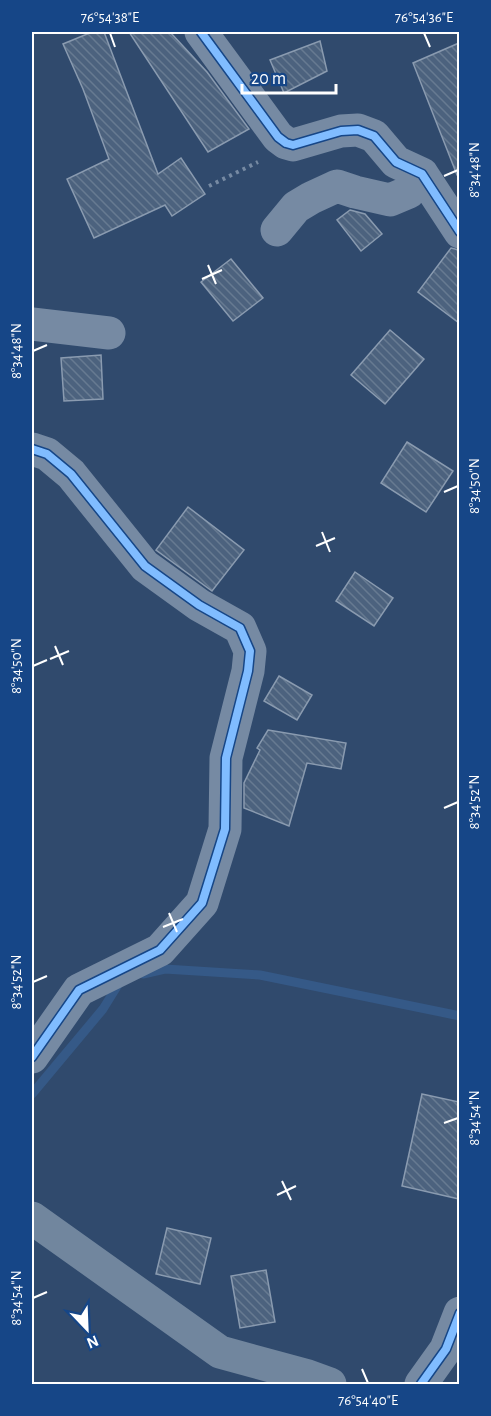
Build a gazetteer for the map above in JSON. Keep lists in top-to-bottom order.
{
  "scale_bar": "20 m",
  "north": "bottom right",
  "coordinates": [
    "76°54'38\"E",
    "76°54'36\"E",
    "8°34'48\"N",
    "8°34'50\"N",
    "8°34'52\"N",
    "8°34'54\"N",
    "76°54'40\"E"
  ]
}
